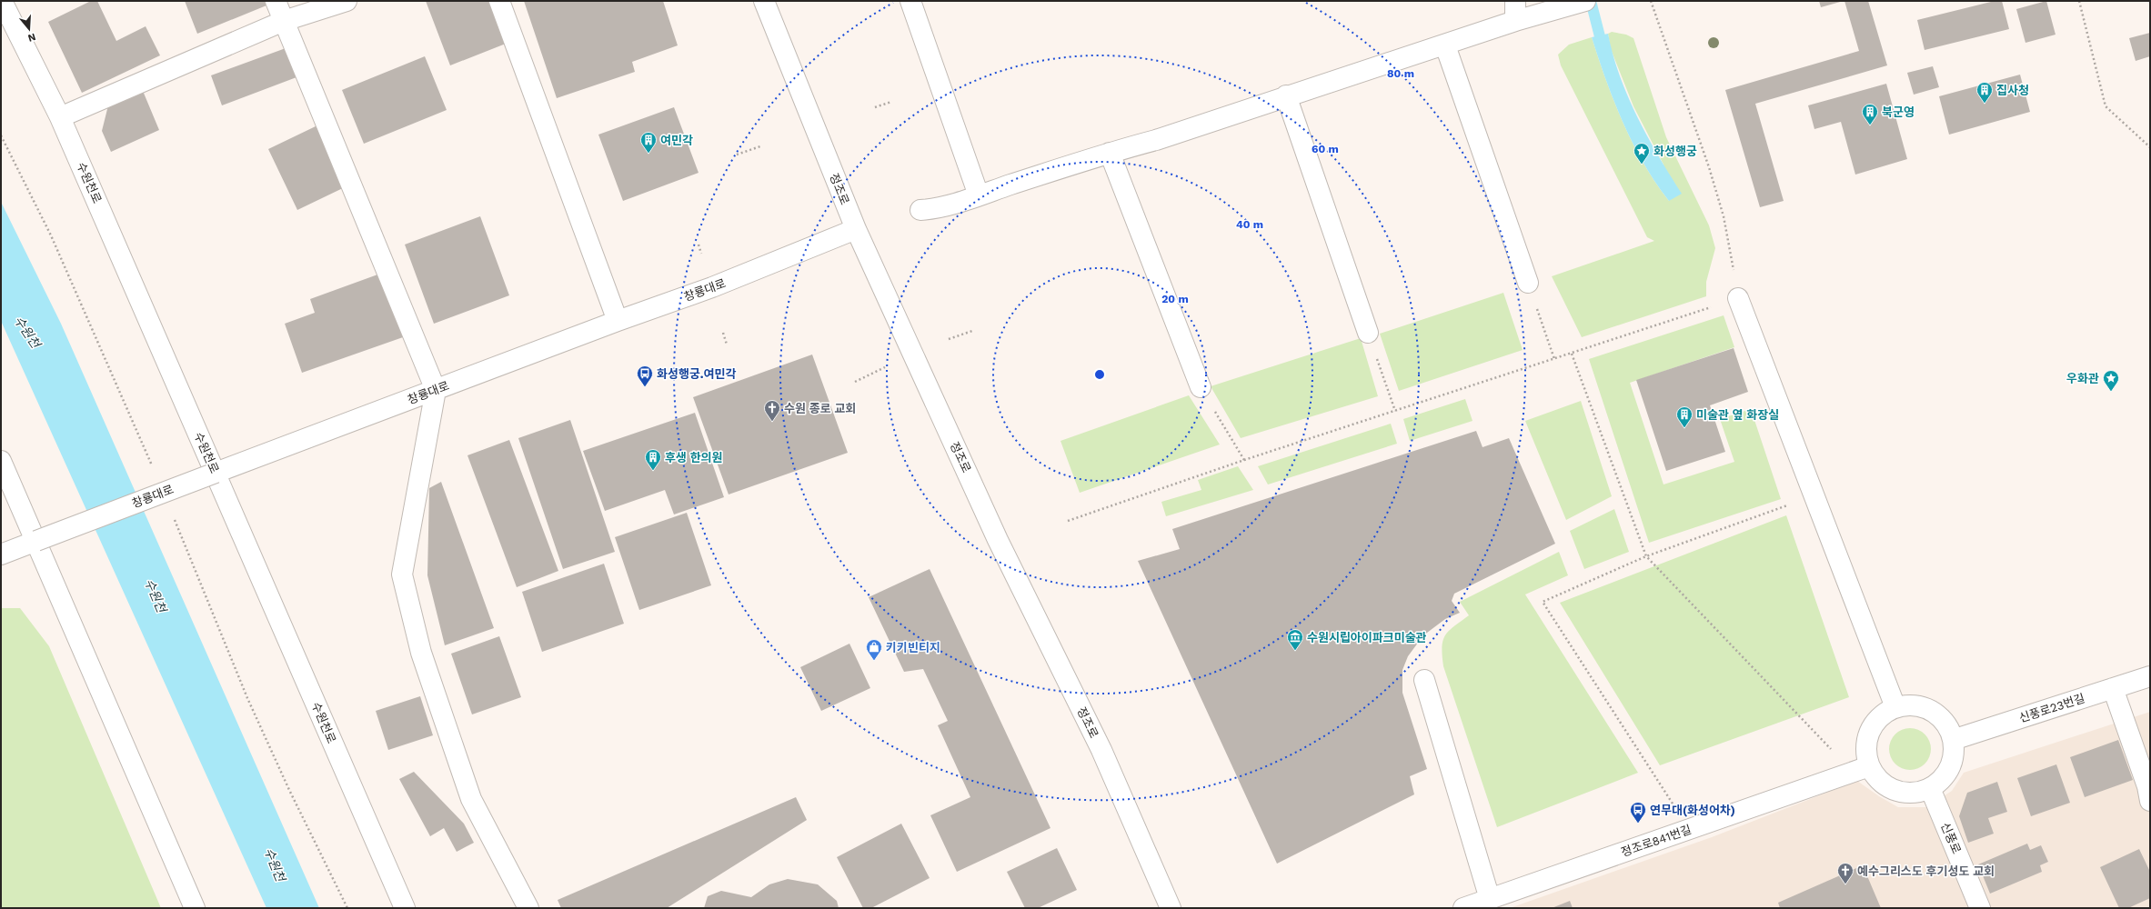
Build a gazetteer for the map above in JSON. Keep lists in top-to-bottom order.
{
  "streets": {
    "street": [
      "수원천로",
      "정조로",
      "창룡대로",
      "신풍로23번길",
      "신풍로",
      "정조로841번길"
    ]
  },
  "crossings": [
    ["수원천로", "창룡대로"],
    ["정조로", "창룡대로"],
    ["신풍로23번길", "신풍로"],
    ["신풍로23번길", "정조로841번길"],
    ["신풍로", "정조로841번길"]
  ],
  "water": ["수원천"],
  "places": {
    "building": [
      "집사청",
      "북군영",
      "여민각",
      "미술관 옆 화장실",
      "후생 한의원"
    ],
    "place": ["화성행궁", "우화관"],
    "bus stop": ["화성행궁.여민각", "연무대(화성어차)"],
    "church": ["수원 종로 교회", "예수그리스도 후기성도 교회"],
    "museum": ["수원시립아이파크미술관"],
    "shop": ["키키빈티지"]
  },
  "north": "bottom",
  "rings": [
    "80 m",
    "60 m",
    "40 m",
    "20 m"
  ]
}
